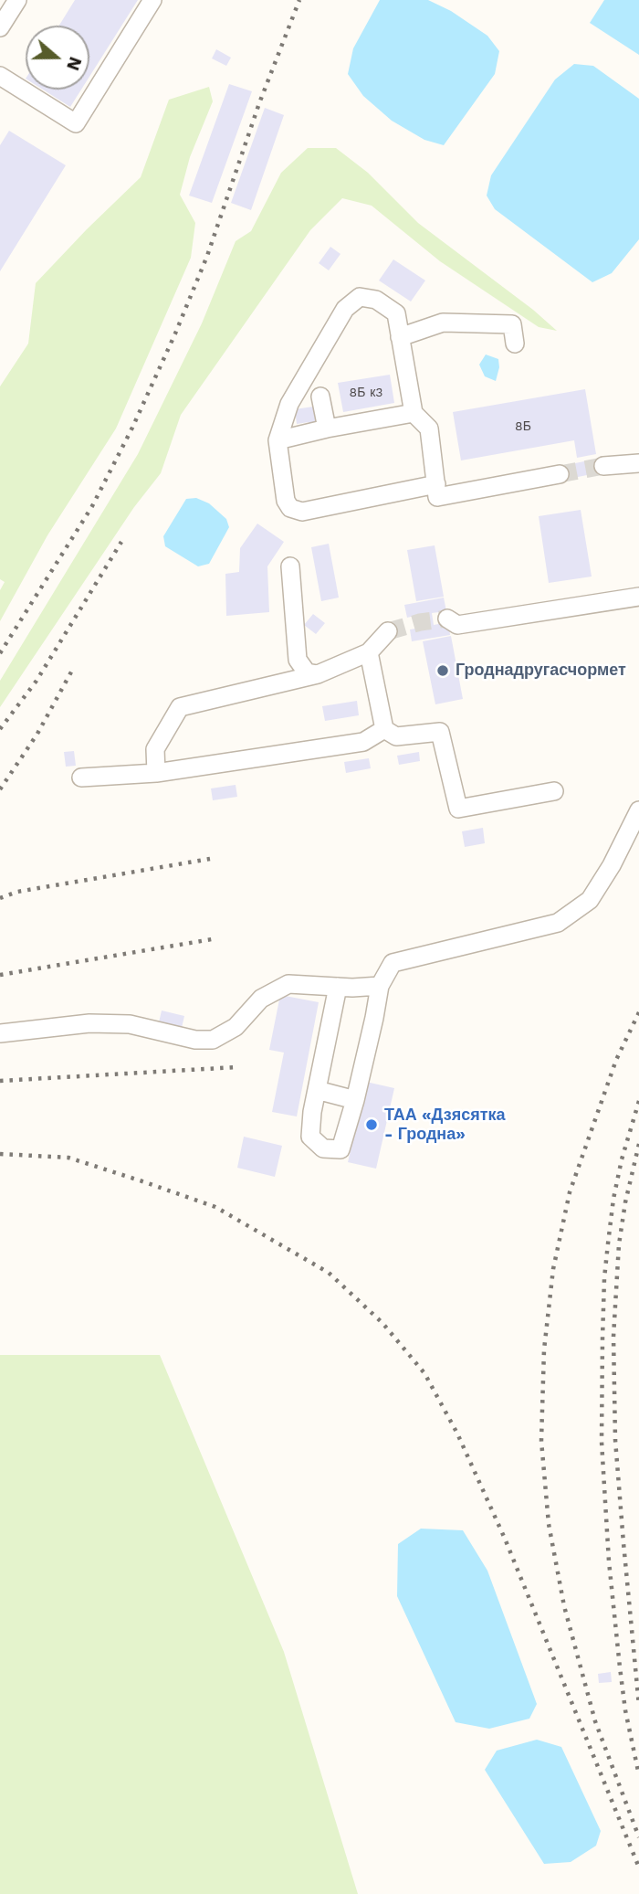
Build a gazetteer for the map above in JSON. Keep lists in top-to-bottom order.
{
  "places": ["Гроднадругасчормет", "ТАА «Дзясятка - Гродна»"],
  "house_numbers": ["8Б к3", "8Б"],
  "north": "right"
}
